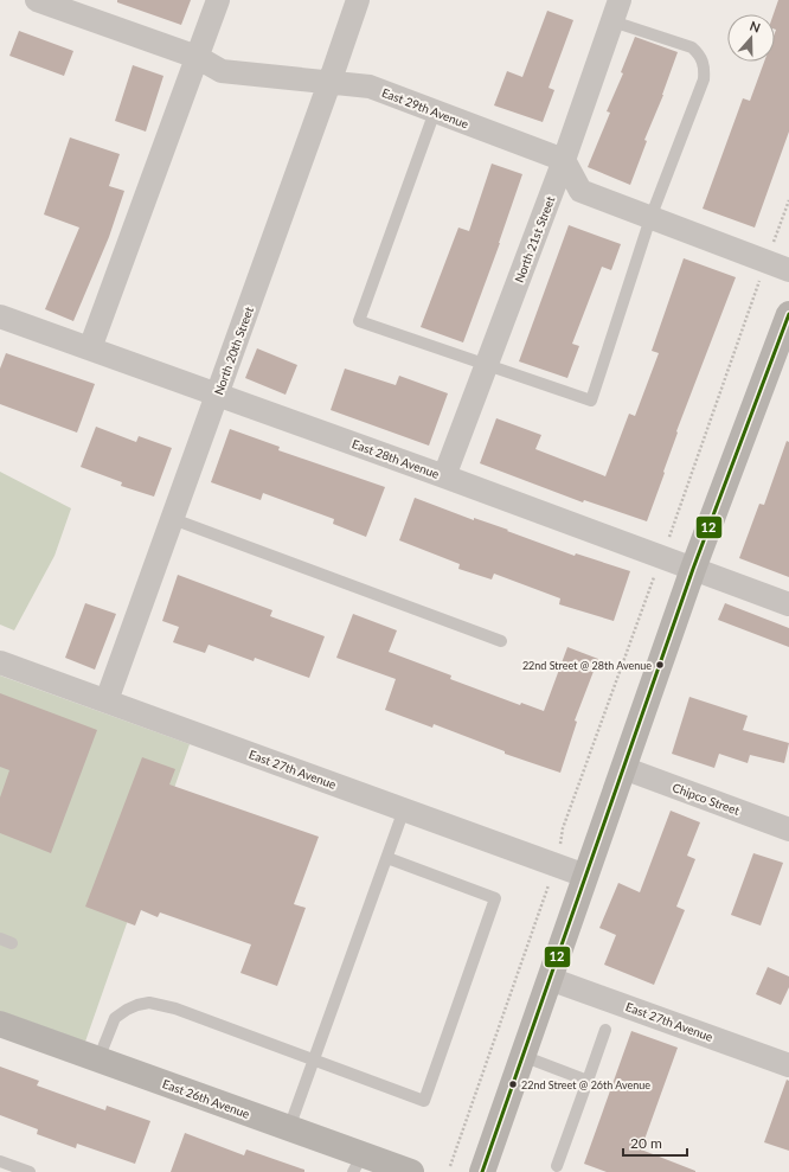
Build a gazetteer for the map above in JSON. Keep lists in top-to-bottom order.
{
  "streets": {
    "main road": ["East 26th Avenue"],
    "street": [
      "East 29th Avenue",
      "North 21st Street",
      "North 20th Street",
      "East 28th Avenue",
      "East 27th Avenue",
      "Chipco Street"
    ]
  },
  "crossings": [
    ["East 29th Avenue", "North 21st Street"],
    ["East 29th Avenue", "North 20th Street"],
    ["North 21st Street", "East 28th Avenue"],
    ["North 20th Street", "East 28th Avenue"],
    ["North 20th Street", "East 27th Avenue"]
  ],
  "places": ["22nd Street @ 28th Avenue", "22nd Street @ 26th Avenue"],
  "lines": ["transit line 12"],
  "scale_bar": "20 m",
  "north": "top"
}
